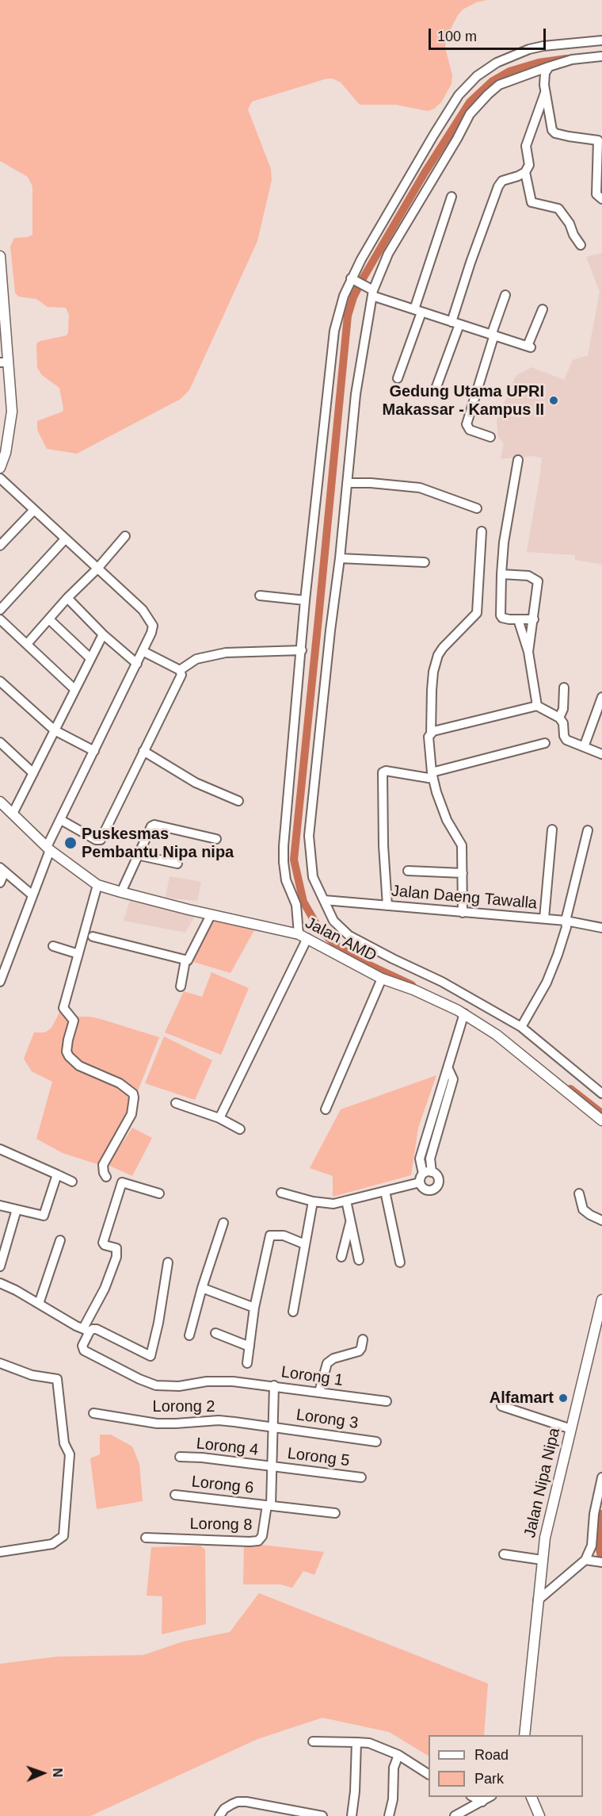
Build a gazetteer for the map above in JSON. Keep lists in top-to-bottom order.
{
  "streets": {
    "street": [
      "Jalan Daeng Tawalla",
      "Jalan AMD",
      "Lorong 1",
      "Lorong 2",
      "Lorong 3",
      "Lorong 4",
      "Lorong 5",
      "Jalan Nipa Nipa",
      "Lorong 6",
      "Lorong 8"
    ]
  },
  "crossings": [
    ["Lorong 2", "Lorong 3"],
    ["Lorong 4", "Lorong 5"],
    ["Lorong 6", "Lorong 8"]
  ],
  "places": ["Gedung Utama UPRI Makassar - Kampus II", "Puskesmas Pembantu Nipa nipa", "Alfamart"],
  "legend": ["Road", "Park"],
  "scale_bar": "100 m",
  "north": "right"
}
